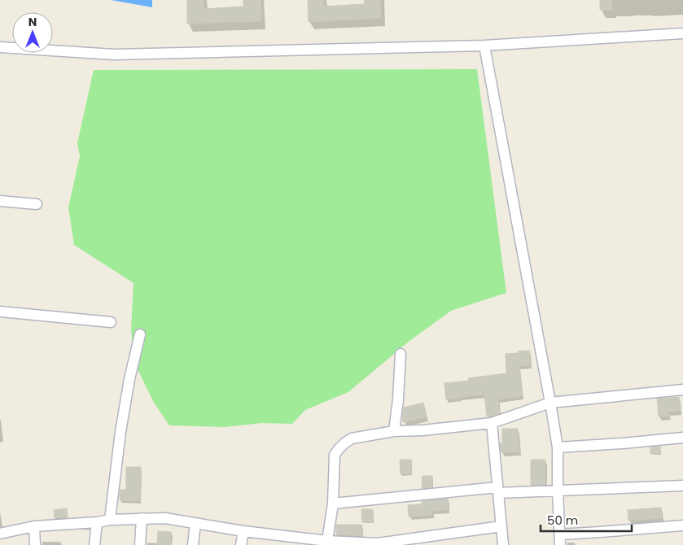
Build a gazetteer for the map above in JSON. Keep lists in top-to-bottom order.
{
  "scale_bar": "50 m",
  "north": "top"
}
